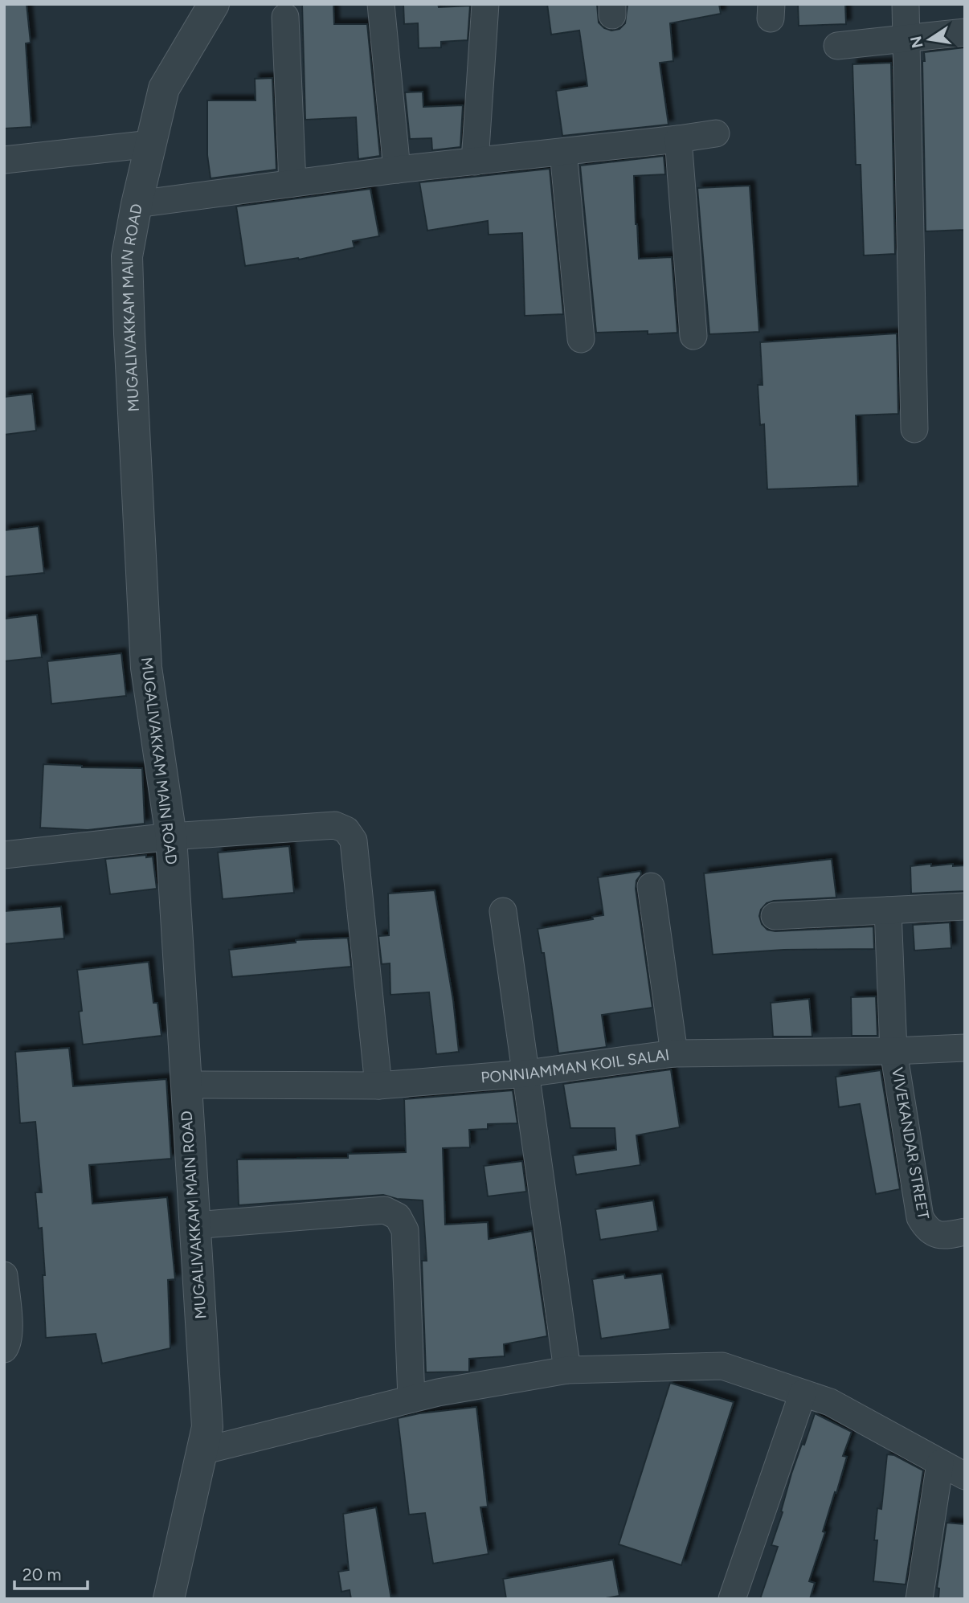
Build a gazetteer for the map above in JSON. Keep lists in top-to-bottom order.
{
  "streets": {
    "street": ["MUGALIVAKKAM MAIN ROAD", "PONNIAMMAN KOIL SALAI", "VIVEKANDAR STREET"]
  },
  "crossings": [
    ["MUGALIVAKKAM MAIN ROAD", "PONNIAMMAN KOIL SALAI"],
    ["PONNIAMMAN KOIL SALAI", "VIVEKANDAR STREET"]
  ],
  "scale_bar": "20 m",
  "north": "left"
}
